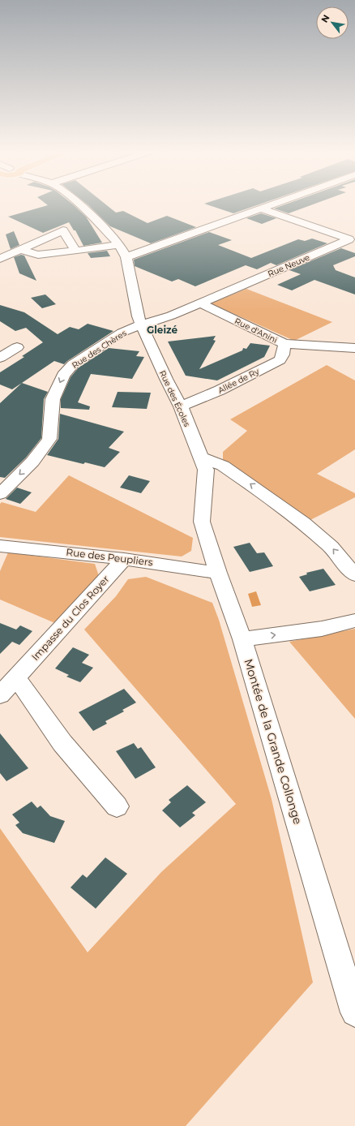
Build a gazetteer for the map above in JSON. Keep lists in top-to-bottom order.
{
  "streets": {
    "street": [
      "Rue Neuve",
      "Rue d'Anini",
      "Rue des Chères",
      "Allée de Ry",
      "Rue des Écoles",
      "Rue des Peupliers",
      "Impasse du Clos Royer",
      "Montée de la Grande Collonge"
    ]
  },
  "crossings": [
    ["Rue Neuve", "Rue d'Anini"],
    ["Rue Neuve", "Rue des Chères"],
    ["Rue Neuve", "Rue des Écoles"],
    ["Rue d'Anini", "Allée de Ry"],
    ["Rue des Chères", "Rue des Écoles"],
    ["Allée de Ry", "Rue des Écoles"],
    ["Rue des Écoles", "Montée de la Grande Collonge"],
    ["Rue des Peupliers", "Impasse du Clos Royer"],
    ["Rue des Peupliers", "Montée de la Grande Collonge"]
  ],
  "one_way": ["Rue des Chères"],
  "districts": ["Gleizé"],
  "north": "top left"
}
